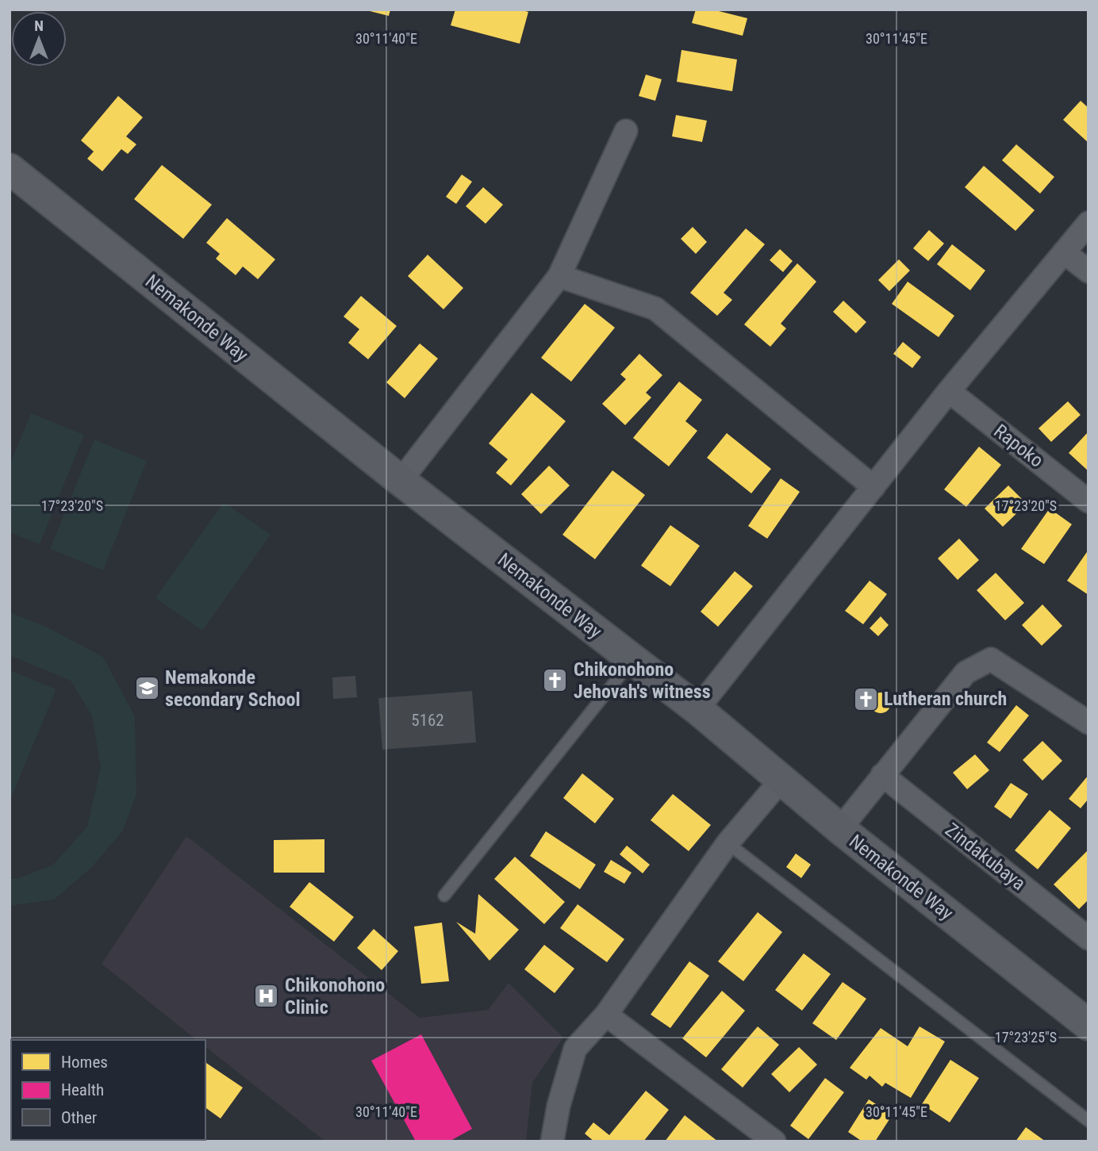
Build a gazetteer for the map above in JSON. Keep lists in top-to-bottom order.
{
  "streets": {
    "street": ["Nemakonde Way", "Rapoko", "Zindakubaya"]
  },
  "places": {
    "church": ["Chikonohono Jehovah's witness", "Lutheran church"],
    "school or university": ["Nemakonde secondary School"],
    "hospital": ["Chikonohono Clinic"]
  },
  "house_numbers": ["5162"],
  "legend": ["Homes", "Health", "Other"],
  "north": "top",
  "coordinates": [
    "30°11'40\"E",
    "30°11'45\"E",
    "17°23'20\"S",
    "17°23'25\"S"
  ]
}
